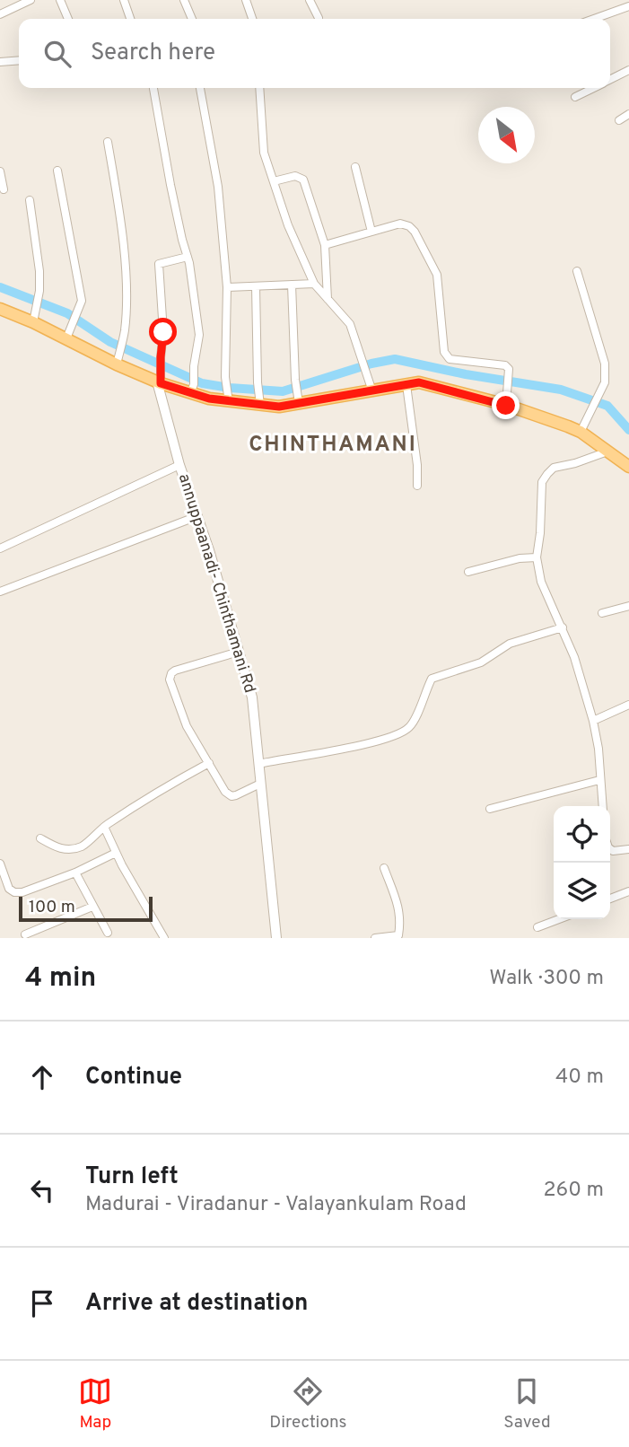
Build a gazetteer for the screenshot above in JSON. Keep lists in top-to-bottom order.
{
  "streets": {
    "street": ["annuppaanadi- Chinthamani Rd"]
  },
  "districts": ["CHINTHAMANI"],
  "scale_bar": "100 m",
  "north": "bottom right",
  "page": {
    "search": "Search here",
    "scale": "100 m",
    "heading": ["4 min", "Walk · 300 m"],
    "list": [
      ["Continue", "40 m"],
      ["Turn left", "Madurai - Viradanur - Valayankulam Road", "260 m"],
      "Arrive at destination"
    ],
    "nav": ["Map", "Directions", "Saved"]
  }
}
